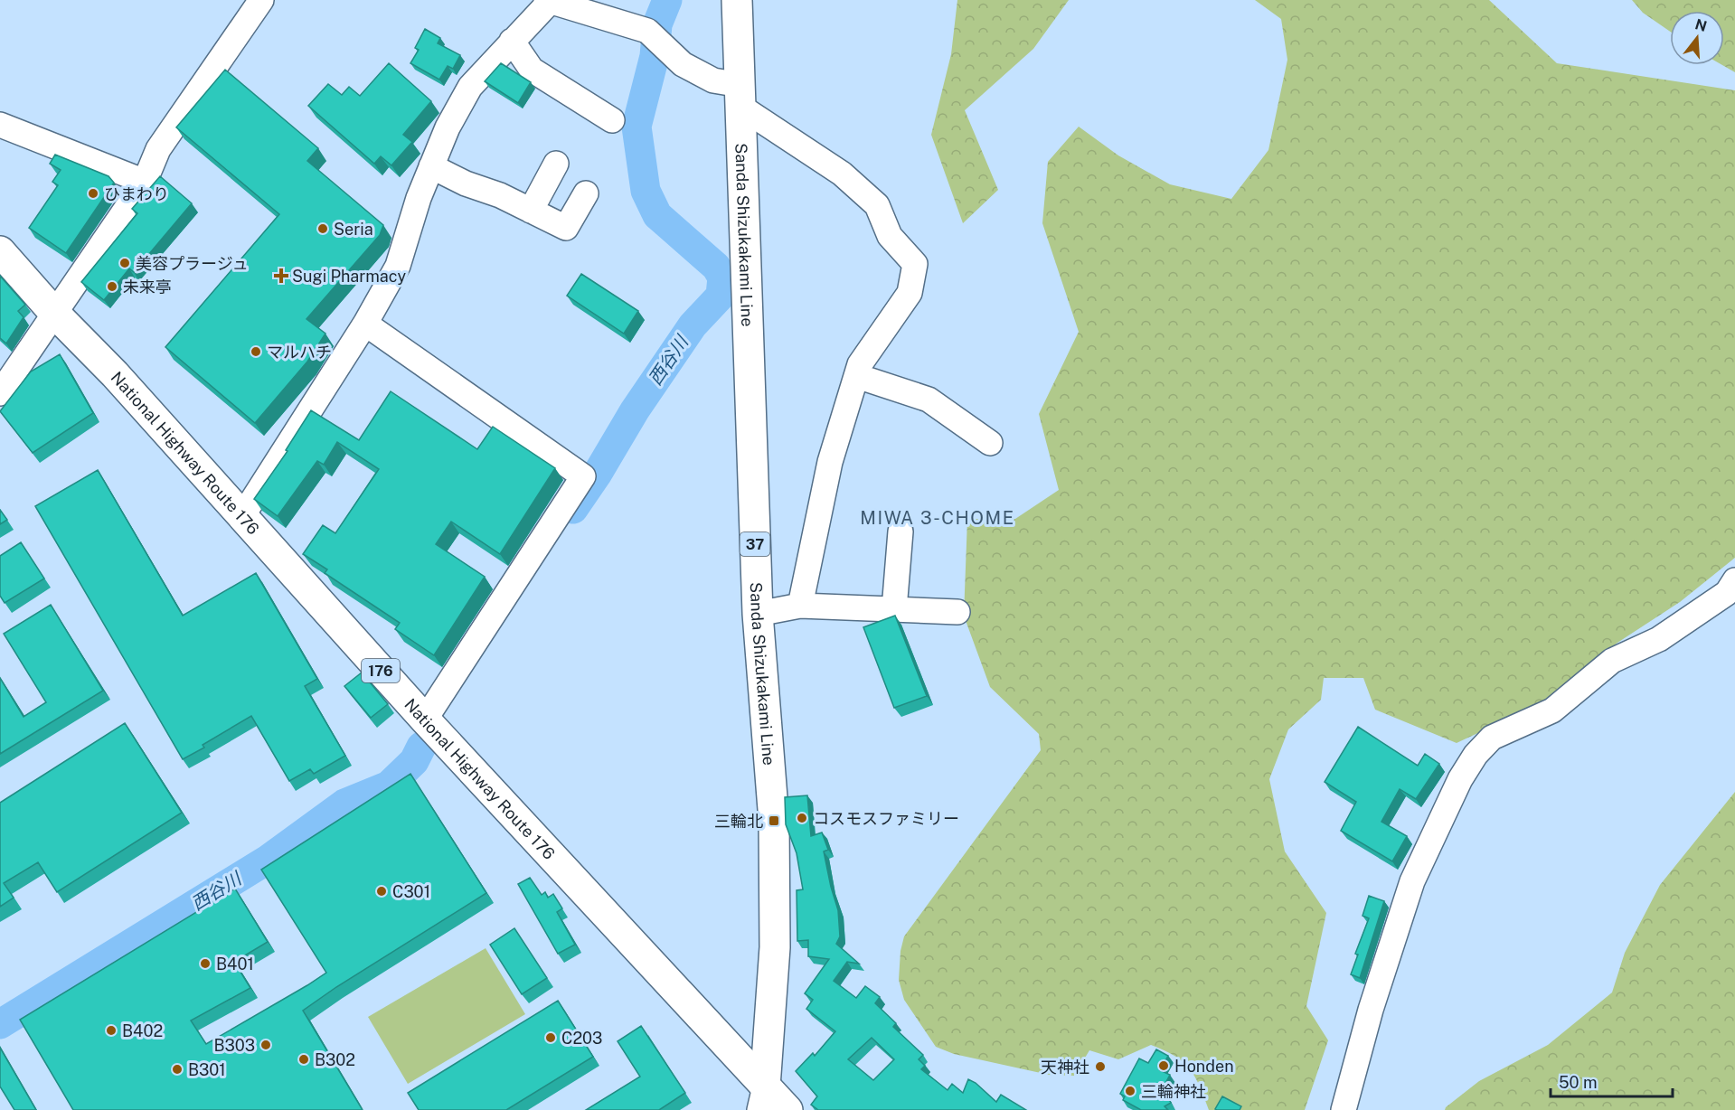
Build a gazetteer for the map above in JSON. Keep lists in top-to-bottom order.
{
  "streets": {
    "main road": [
      "Sanda Shizukakami Line",
      "National Highway Route 176",
      "37",
      "176"
    ]
  },
  "crossings": [
    ["Sanda Shizukakami Line", "National Highway Route 176"]
  ],
  "districts": ["MIWA 3-CHOME"],
  "water": ["西谷川"],
  "places": {
    "other": [
      "ひまわり",
      "Seria",
      "美容プラージュ",
      "未来亭",
      "マルハチ",
      "コスモスファミリー",
      "C301",
      "B401",
      "B402",
      "C203",
      "B303",
      "B302",
      "Honden",
      "天神社",
      "B301",
      "三輪神社"
    ],
    "health": ["Sugi Pharmacy"],
    "transit": ["三輪北"]
  },
  "scale_bar": "50 m",
  "north": "top"
}
